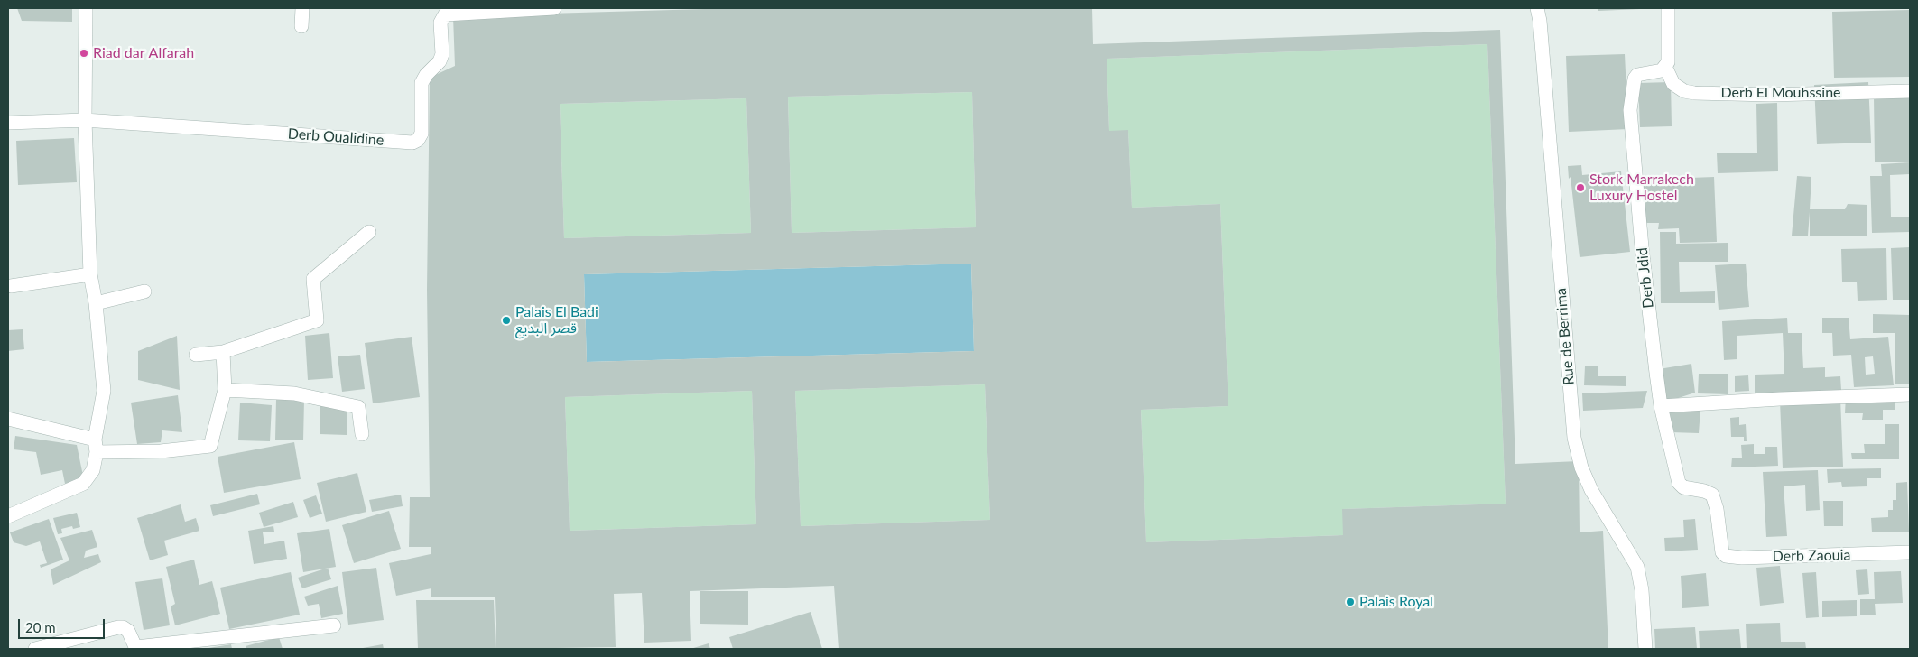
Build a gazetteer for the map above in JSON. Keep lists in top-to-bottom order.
{
  "streets": {
    "street": [
      "Derb El Mouhssine",
      "Derb Oualidine",
      "Derb Jdid",
      "Rue de Berrima",
      "Derb Zaouia"
    ]
  },
  "crossings": [
    ["Derb El Mouhssine", "Derb Jdid"],
    ["Derb Jdid", "Derb Zaouia"]
  ],
  "places": [
    "Riad dar Alfarah",
    "Stork Marrakech Luxury Hostel",
    "Palais El Badi قصر البديع",
    "Palais Royal"
  ],
  "scale_bar": "20 m"
}
